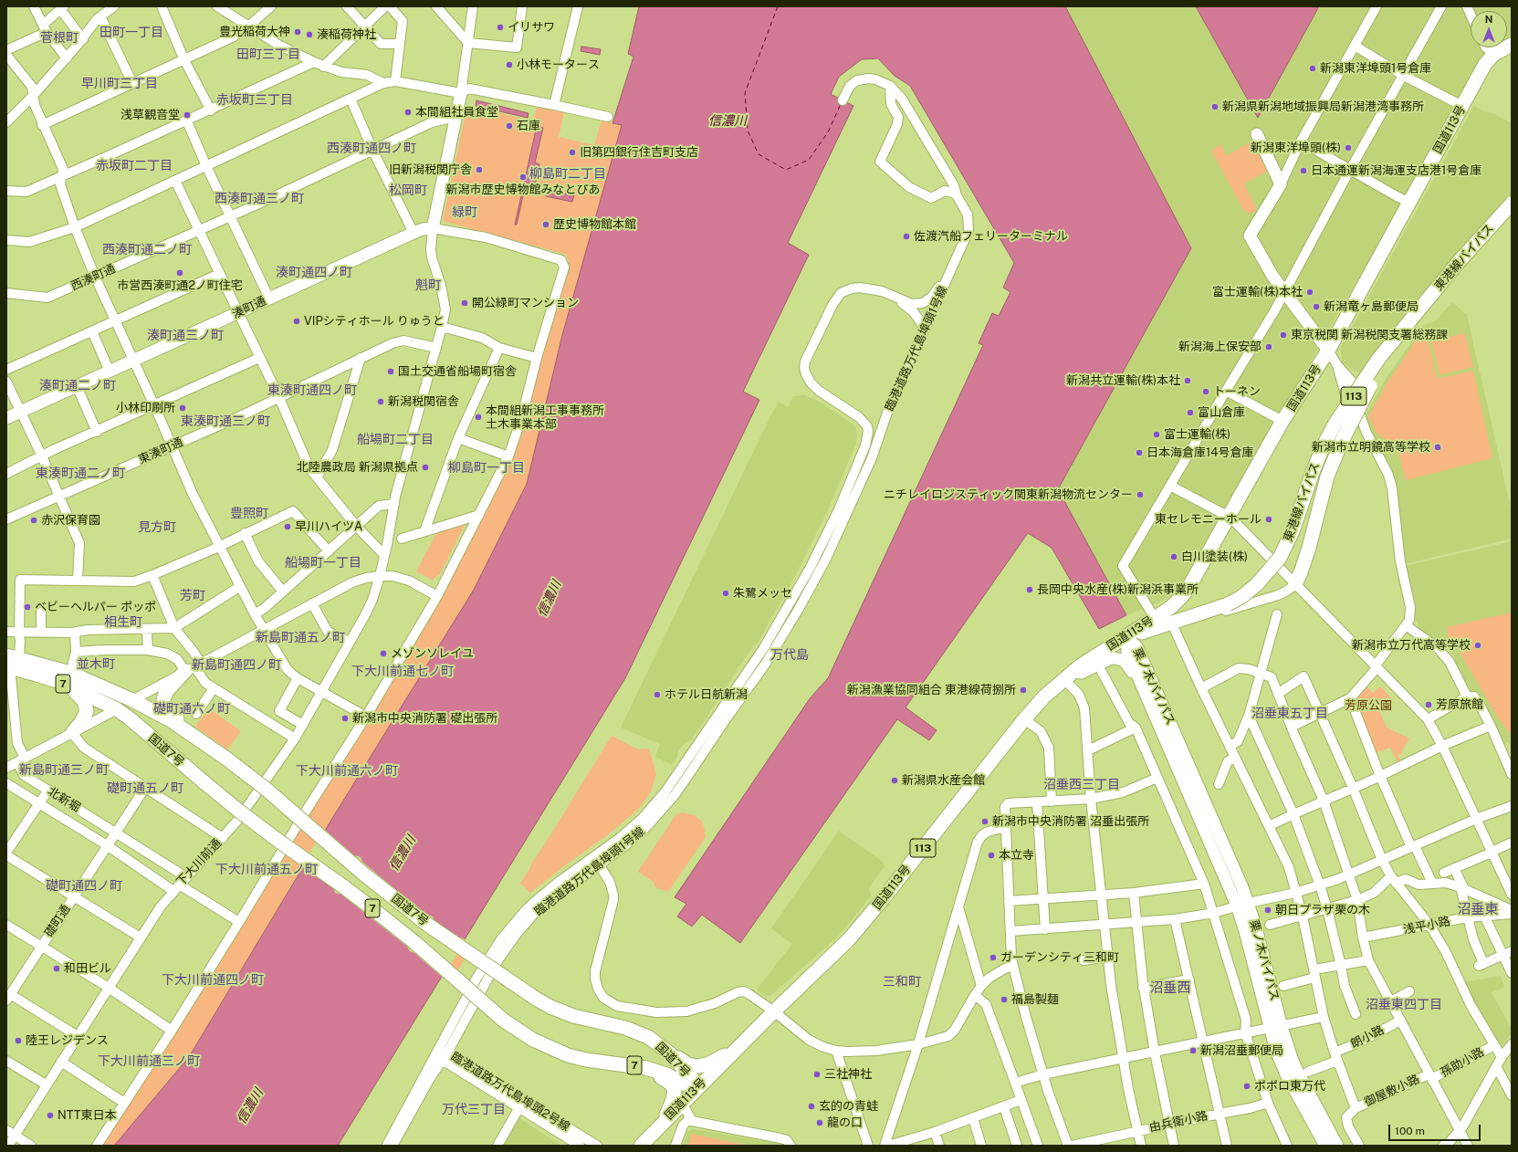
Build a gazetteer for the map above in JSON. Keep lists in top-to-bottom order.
{
  "streets": {
    "highway": [
      "国道113号",
      "東港線バイパス",
      "113",
      "7",
      "国道7号"
    ],
    "main road": ["湊町通", "栗ノ木バイパス"],
    "street": [
      "西湊町通",
      "臨港道路万代島埠頭1号線",
      "東湊町通",
      "北新堀",
      "下大川前通",
      "礎町通",
      "浅平小路",
      "朗小路",
      "孫助小路",
      "御屋敷小路",
      "臨港道路万代島埠頭2号線",
      "由兵衛小路"
    ]
  },
  "crossings": [
    ["国道113号", "東港線バイパス"],
    ["国道113号", "栗ノ木バイパス"],
    ["国道113号", "国道7号"],
    ["東港線バイパス", "栗ノ木バイパス"],
    ["湊町通", "下大川前通"],
    ["臨港道路万代島埠頭1号線", "臨港道路万代島埠頭2号線"],
    ["東湊町通", "下大川前通"],
    ["国道7号", "北新堀"],
    ["北新堀", "下大川前通"],
    ["北新堀", "礎町通"],
    ["孫助小路", "御屋敷小路"]
  ],
  "districts": [
    "田町一丁目",
    "菅根町",
    "田町三丁目",
    "早川町三丁目",
    "赤坂町三丁目",
    "西湊町通四ノ町",
    "赤坂町二丁目",
    "柳島町二丁目",
    "松岡町",
    "西湊町通三ノ町",
    "緑町",
    "西湊町通二ノ町",
    "湊町通四ノ町",
    "魁町",
    "湊町通三ノ町",
    "湊町通二ノ町",
    "東湊町通四ノ町",
    "東湊町通三ノ町",
    "船場町二丁目",
    "柳島町一丁目",
    "東湊町通二ノ町",
    "豊照町",
    "見方町",
    "船場町一丁目",
    "芳町",
    "相生町",
    "新島町通五ノ町",
    "万代島",
    "並木町",
    "新島町通四ノ町",
    "下大川前通七ノ町",
    "礎町通六ノ町",
    "沼垂東五丁目",
    "新島町通三ノ町",
    "下大川前通六ノ町",
    "沼垂西三丁目",
    "礎町通五ノ町",
    "下大川前通五ノ町",
    "礎町通四ノ町",
    "沼垂東",
    "下大川前通四ノ町",
    "三和町",
    "沼垂西",
    "沼垂東四丁目",
    "下大川前通三ノ町",
    "万代三丁目"
  ],
  "water": ["信濃川"],
  "parks": ["芳原公園"],
  "places": [
    "イリサワ",
    "豊光稲荷大神",
    "湊稲荷神社",
    "小林モータース",
    "新潟東洋埠頭1号倉庫",
    "新潟県新潟地域振興局新潟港湾事務所",
    "本間組社員食堂",
    "浅草観音堂",
    "石庫",
    "新潟東洋埠頭(株)",
    "旧第四銀行住吉町支店",
    "旧新潟税関庁舎",
    "日本通運新潟海運支店港1号倉庫",
    "新潟市歴史博物館みなとぴあ",
    "歴史博物館本館",
    "佐渡汽船フェリーターミナル",
    "市営西湊町通2ノ町住宅",
    "富士運輸(株)本社",
    "開公緑町マンション",
    "新潟竜ヶ島郵便局",
    "VIPシティホール りゅうと",
    "東京税関 新潟税関支署総務課",
    "新潟海上保安部",
    "国土交通省船場町宿舎",
    "新潟共立運輸(株)本社",
    "トーネン",
    "新潟税関宿舎",
    "小林印刷所",
    "富山倉庫",
    "本間組新潟工事事務所 土木事業本部",
    "富士運輸(株)",
    "新潟市立明鏡高等学校",
    "日本海倉庫14号倉庫",
    "北陸農政局 新潟県拠点",
    "ニチレイロジスティック関東新潟物流センター",
    "東セレモニーホール",
    "赤沢保育園",
    "早川ハイツA",
    "白川塗装(株)",
    "長岡中央水産(株)新潟浜事業所",
    "朱鷺メッセ",
    "ベビーヘルパー ポッポ",
    "新潟市立万代高等学校",
    "メゾンソレイユ",
    "新潟漁業協同組合 東港線荷捌所",
    "ホテル日航新潟",
    "芳原旅館",
    "新潟市中央消防署 礎出張所",
    "新潟県水産会館",
    "新潟市中央消防署 沼垂出張所",
    "本立寺",
    "朝日プラザ栗の木",
    "ガーデンシティ三和町",
    "和田ビル",
    "福島製麺",
    "陸王レジデンス",
    "新潟沼垂郵便局",
    "三社神社",
    "ポポロ東万代",
    "玄的の青蛙",
    "NTT東日本",
    "龍の口"
  ],
  "scale_bar": "100 m",
  "north": "top"
}
